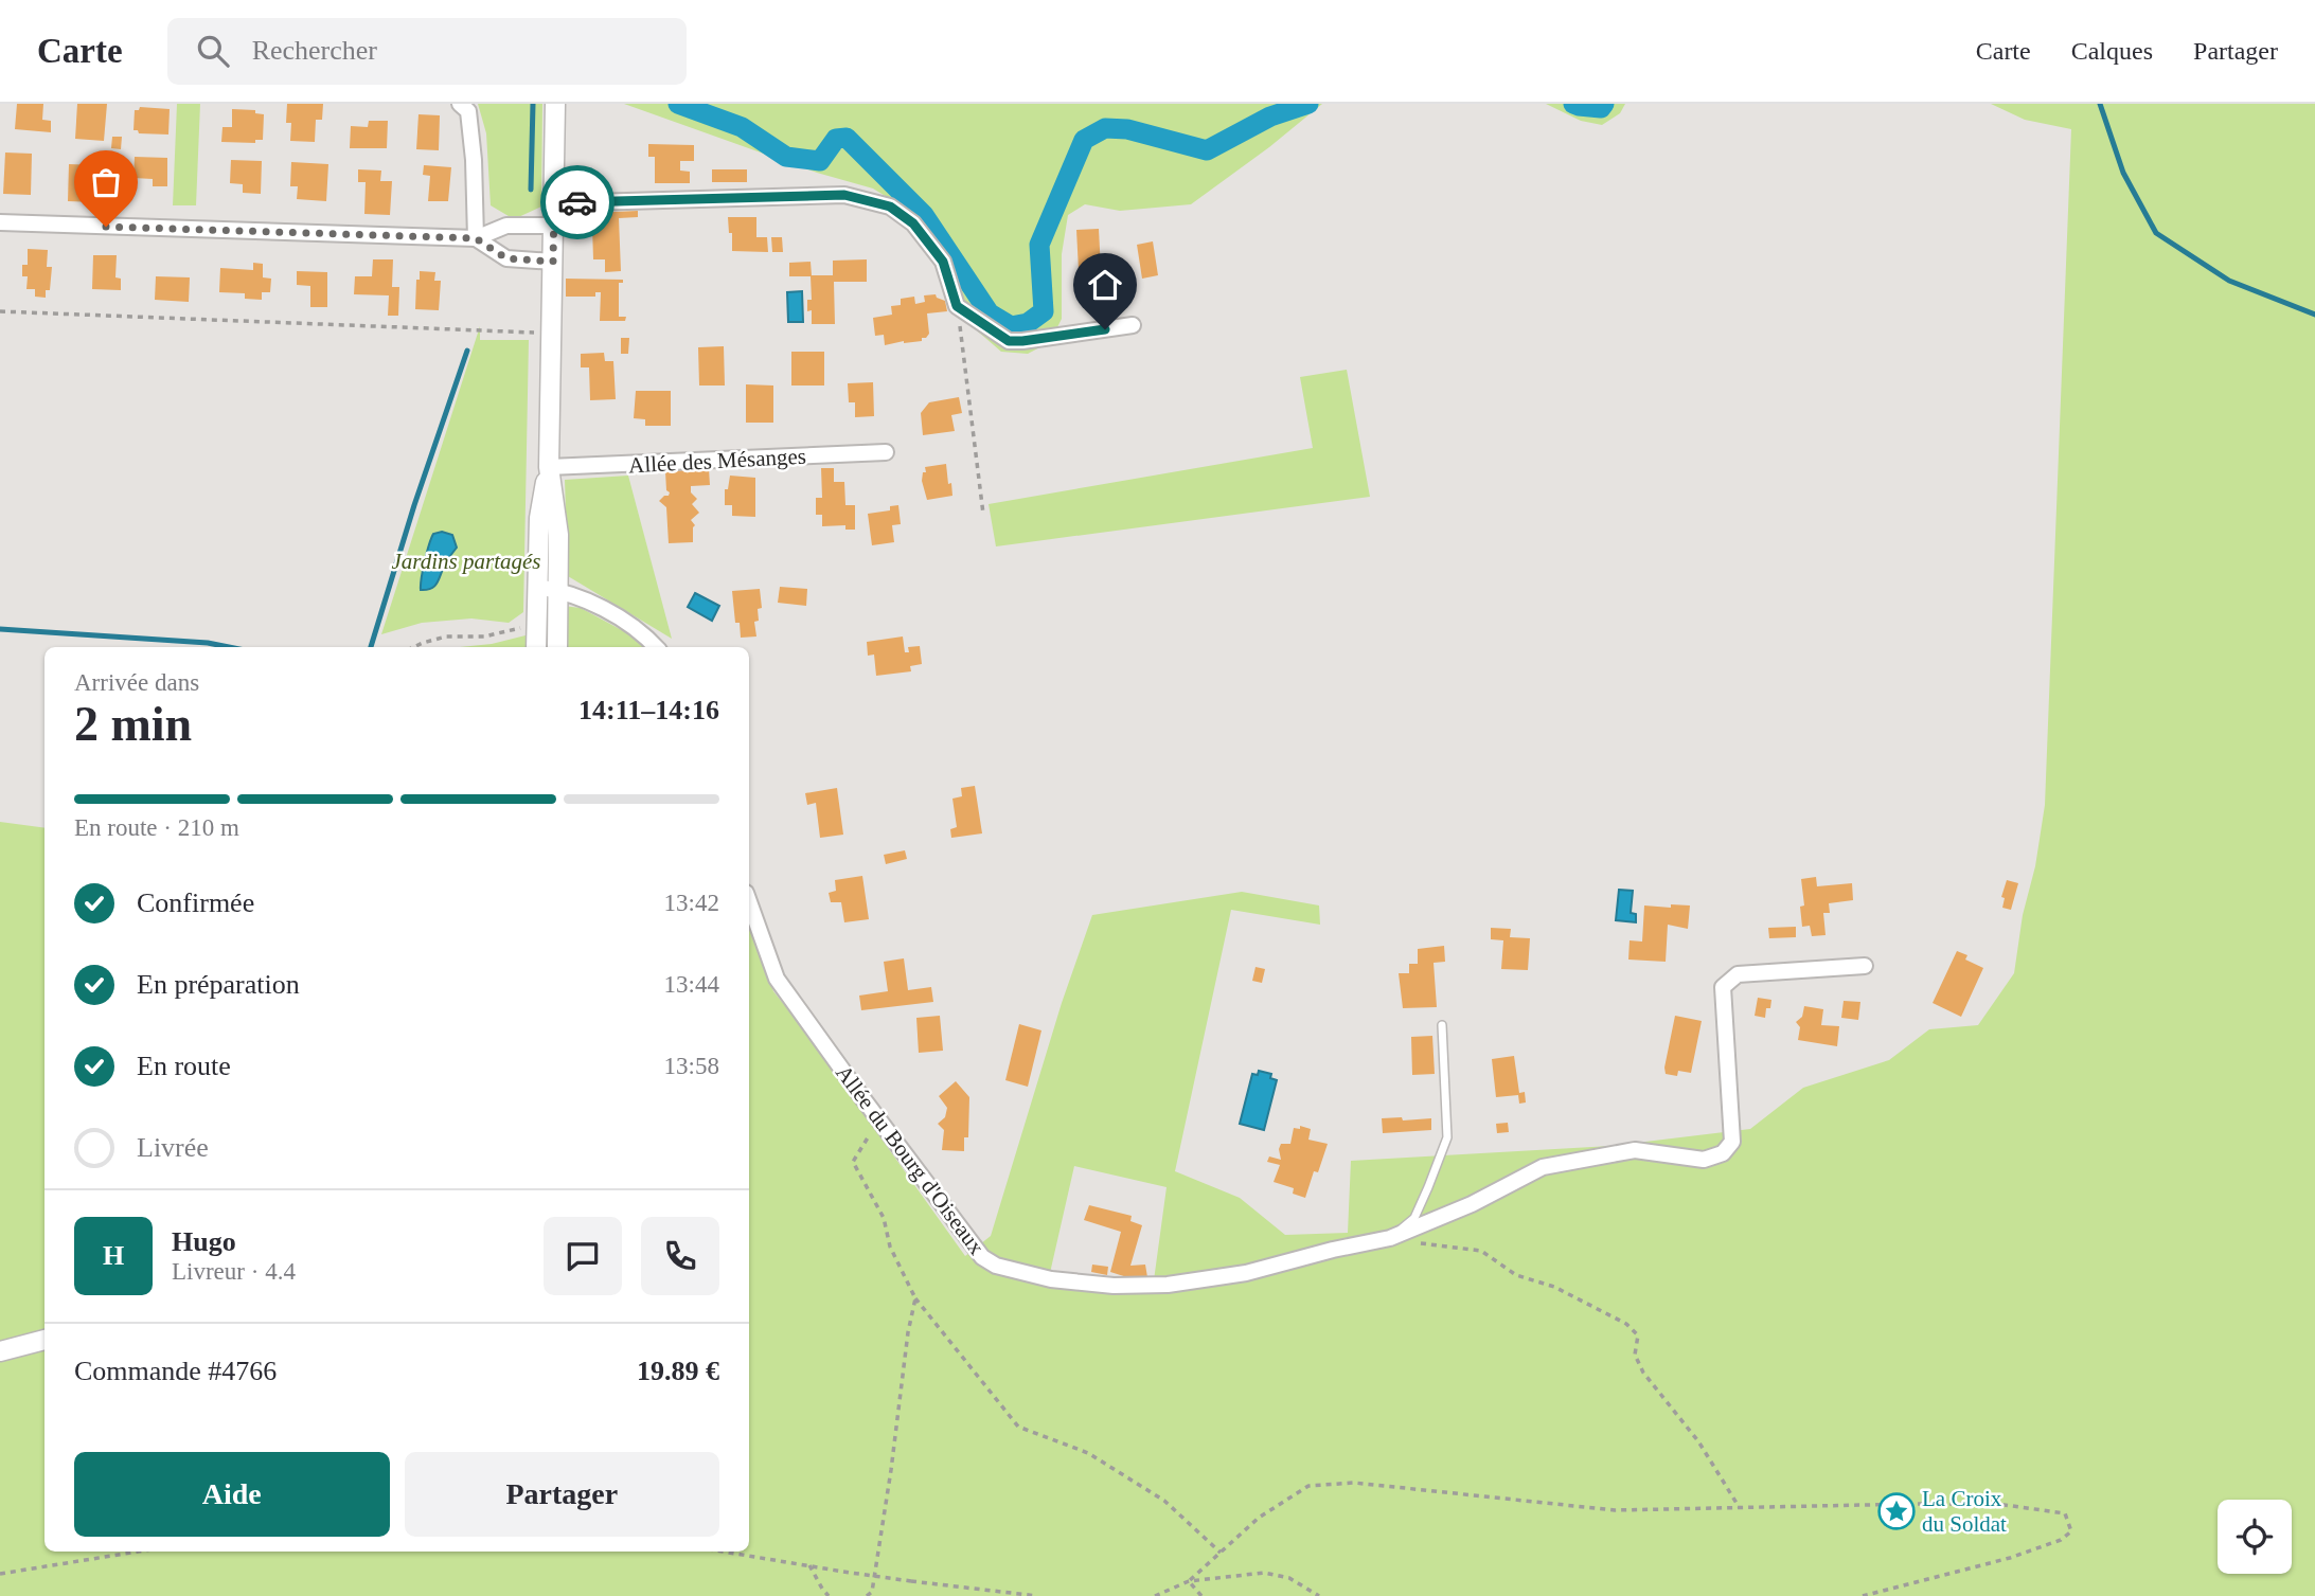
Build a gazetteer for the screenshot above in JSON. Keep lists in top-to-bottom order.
{
  "streets": {
    "street": ["Allée des Mésanges", "Allée du Bourg d'Oiseaux"]
  },
  "parks": ["Jardins partagés"],
  "places": {
    "place": ["La Croix du Soldat"]
  },
  "page": {
    "header": "Carte",
    "search": "Rechercher",
    "nav": ["Carte", "Calques", "Partager"],
    "heading": ["2 min", "Arrivée dans", "14:11–14:16"],
    "panel": [
      "Hugo",
      "Livreur · 4.4",
      "Commande #4766",
      "19.89 €"
    ],
    "bar": "En route · 210 m",
    "list": [
      ["Confirmée", "13:42"],
      ["En préparation", "13:44"],
      ["En route", "13:58"],
      "Livrée"
    ],
    "round": "H",
    "buttons": ["Aide", "Partager"]
  }
}
